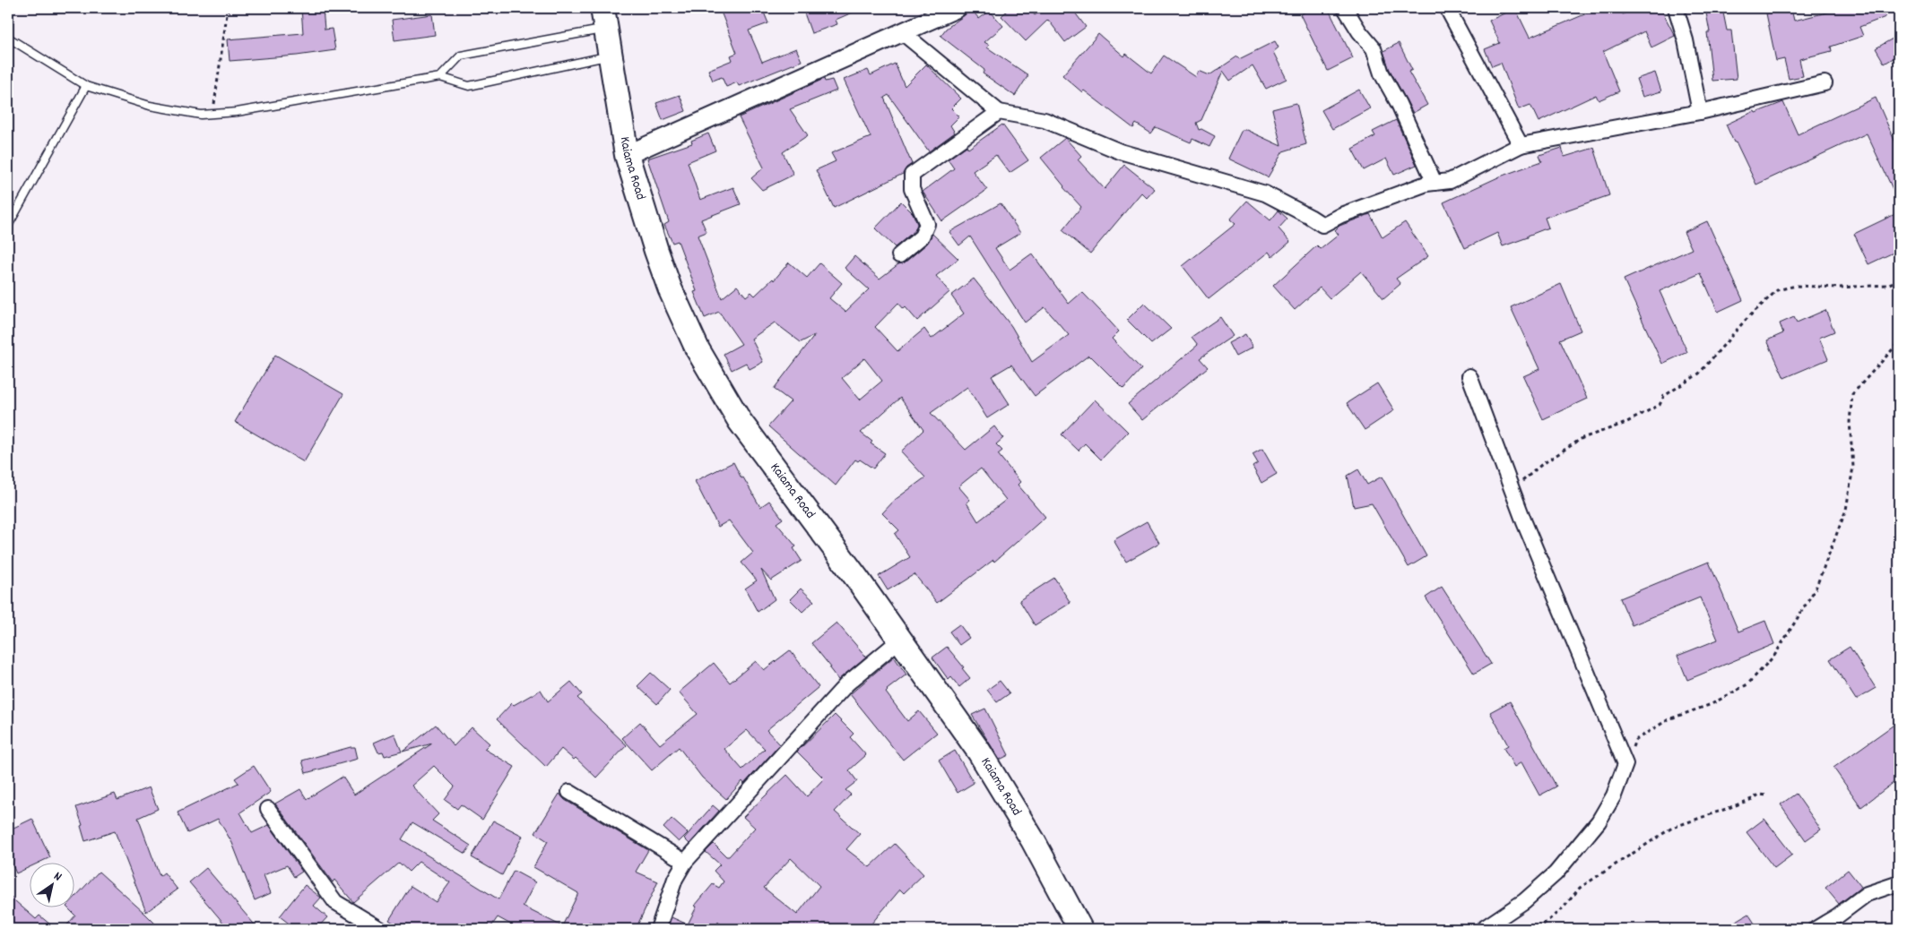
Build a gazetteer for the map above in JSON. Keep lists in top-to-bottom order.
{
  "streets": {
    "highway": ["Kaiama Road"]
  },
  "north": "top right"
}
